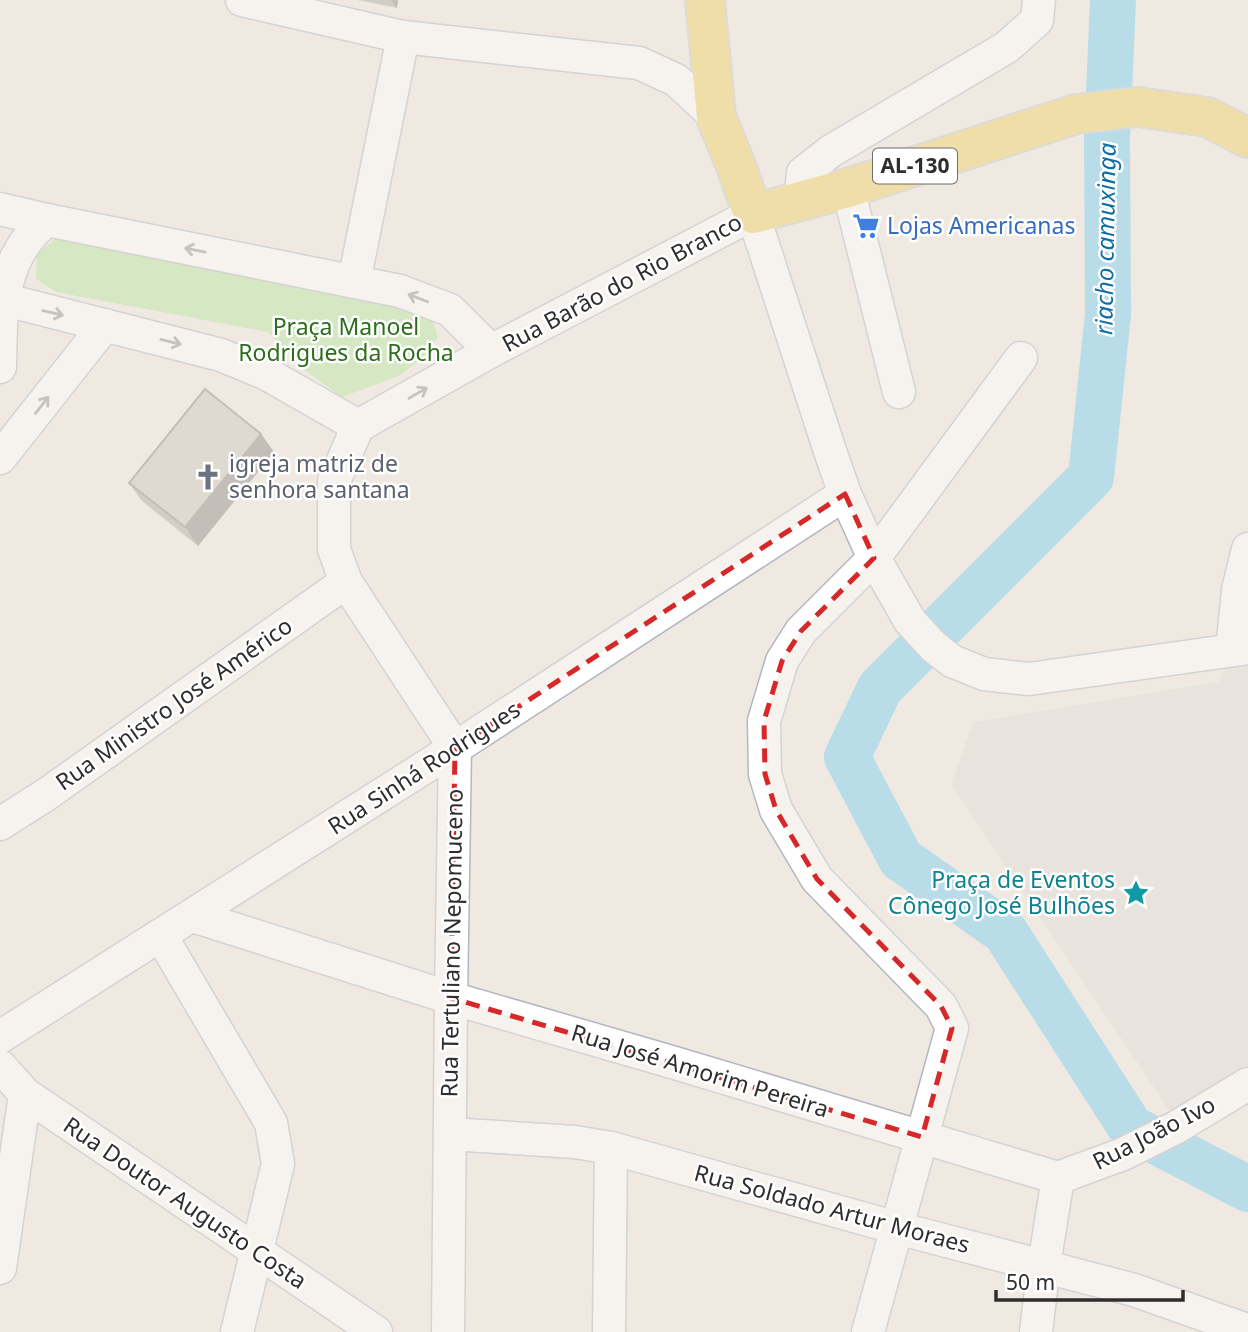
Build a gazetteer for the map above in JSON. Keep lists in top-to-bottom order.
{
  "streets": {
    "main road": ["AL-130"],
    "street": [
      "Rua Barão do Rio Branco",
      "Rua Ministro José Américo",
      "Rua Sinhá Rodrigues",
      "Rua Tertuliano Nepomuceno",
      "Rua José Amorim Pereira",
      "Rua João Ivo",
      "Rua Doutor Augusto Costa",
      "Rua Soldado Artur Moraes"
    ]
  },
  "crossings": [
    ["AL-130", "Rua Barão do Rio Branco"],
    ["Rua Sinhá Rodrigues", "Rua Tertuliano Nepomuceno"],
    ["Rua Sinhá Rodrigues", "Rua José Amorim Pereira"],
    ["Rua Tertuliano Nepomuceno", "Rua José Amorim Pereira"],
    ["Rua Tertuliano Nepomuceno", "Rua Soldado Artur Moraes"],
    ["Rua José Amorim Pereira", "Rua João Ivo"]
  ],
  "water": ["riacho camuxinga"],
  "parks": ["Praça Manoel Rodrigues da Rocha"],
  "places": {
    "supermarket": ["Lojas Americanas"],
    "church": ["igreja matriz de senhora santana"],
    "place": ["Praça de Eventos Cônego José Bulhões"]
  },
  "scale_bar": "50 m"
}
